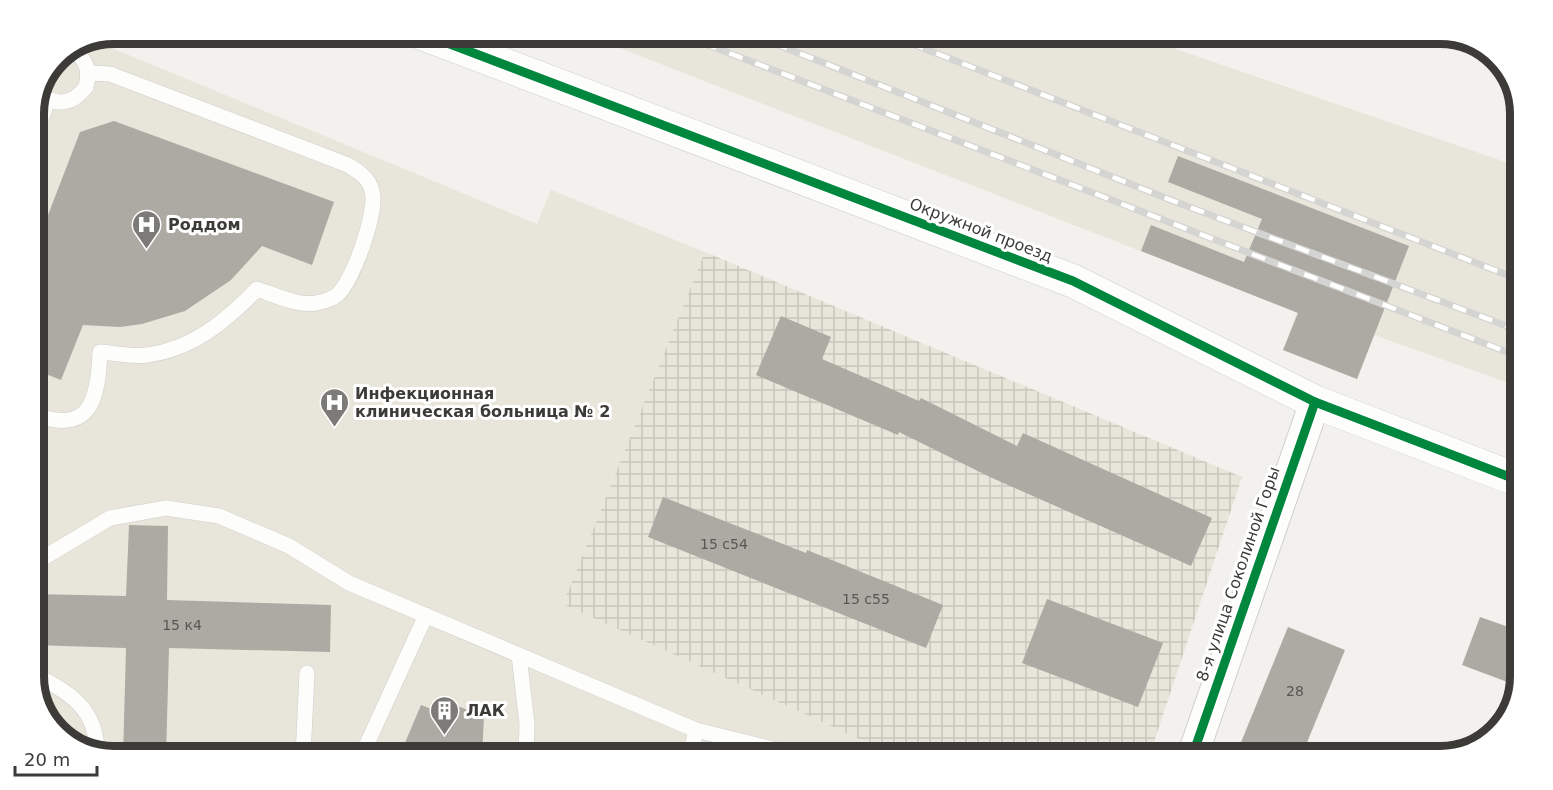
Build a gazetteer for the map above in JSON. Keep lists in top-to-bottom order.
{
  "streets": {
    "street": ["Окружной проезд", "8-я улица Соколиной Горы"]
  },
  "crossings": [
    ["Окружной проезд", "8-я улица Соколиной Горы"]
  ],
  "places": {
    "hospital": ["Роддом", "Инфекционная клиническая больница № 2"],
    "building": ["ЛАК"]
  },
  "house_numbers": [
    "15 с54",
    "15 с55",
    "15 к4",
    "28"
  ],
  "scale_bar": "20 m"
}
